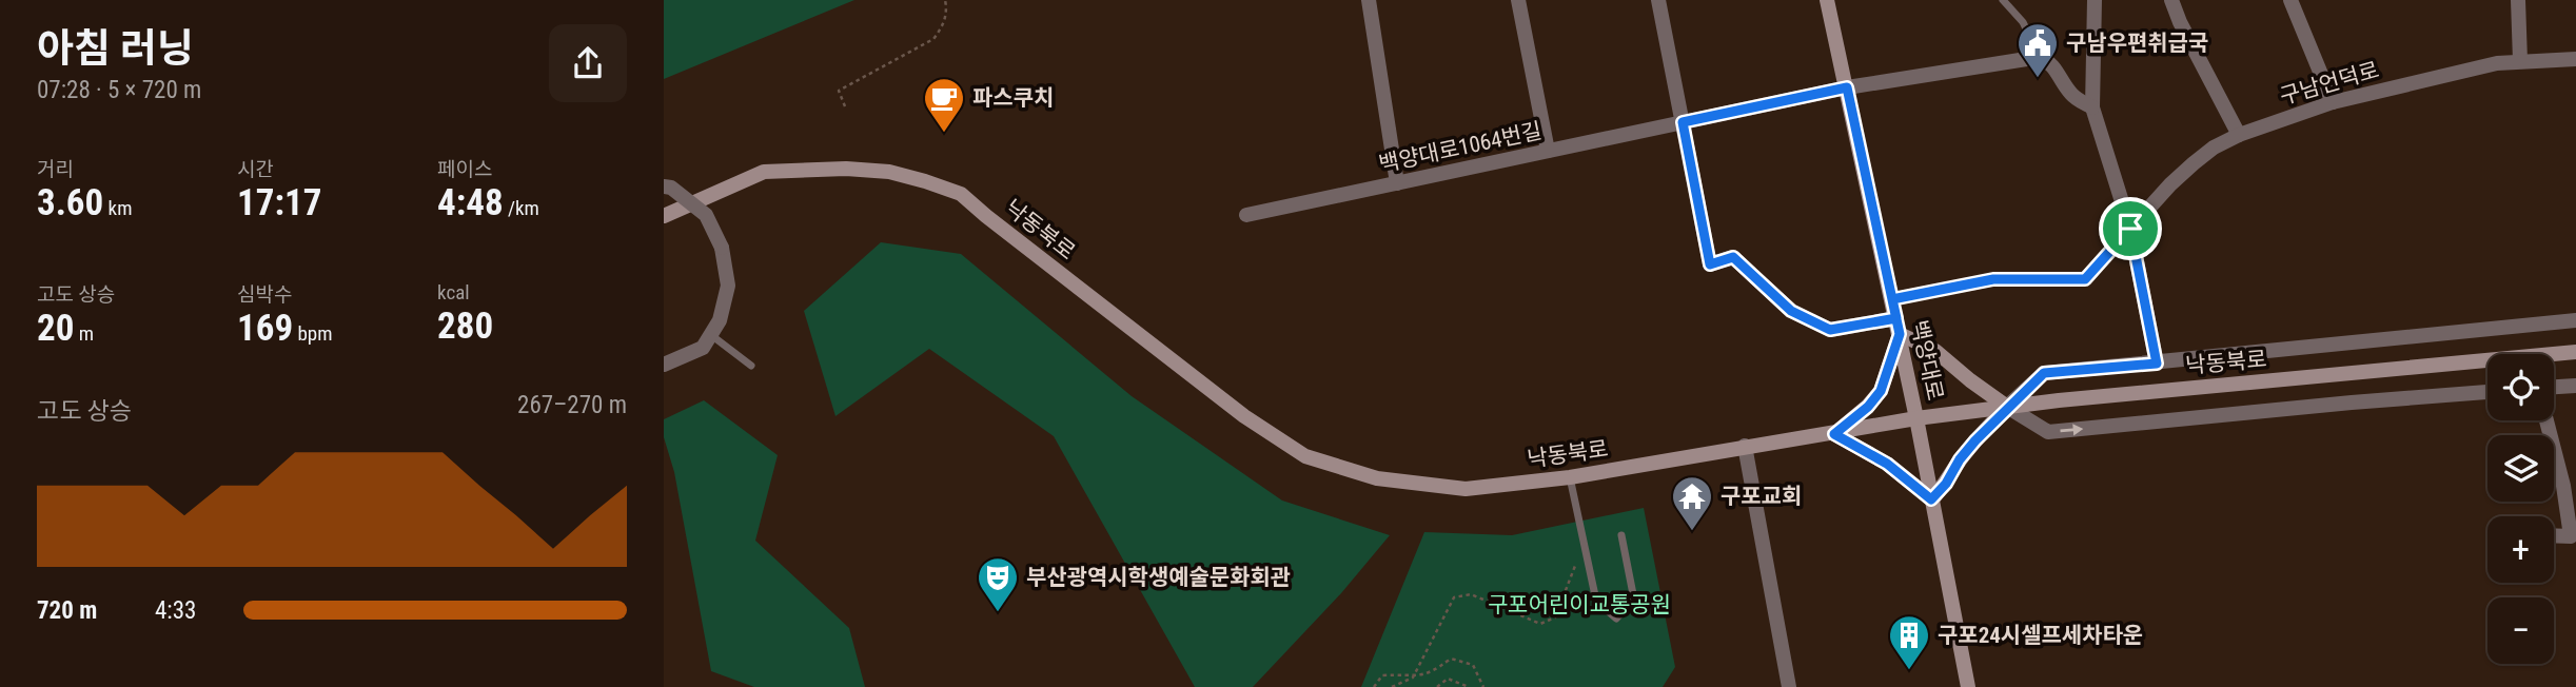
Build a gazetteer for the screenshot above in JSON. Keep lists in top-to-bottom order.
{
  "streets": {
    "main road": ["낙동북로", "백양대로"],
    "street": ["구남언덕로", "백양대로1064번길"]
  },
  "crossings": [
    ["백양대로1064번길", "백양대로"],
    ["낙동북로", "백양대로"]
  ],
  "parks": ["구포어린이교통공원"],
  "places": {
    "public building": ["구남우편취급국"],
    "cafe": ["파스쿠치"],
    "temple": ["구포교회"],
    "theatre": ["부산광역시학생예술문화회관"],
    "building": ["구포24시셀프세차타운"]
  },
  "page": {
    "heading": ["아침 러닝", "07:28 · 5 × 720 m"],
    "stats": [
      ["거리", "3.60 km"],
      ["시간", "17:17"],
      ["페이스", "4:48 /km"],
      ["고도 상승", "20 m"],
      ["심박수", "169 bpm"],
      ["kcal", "280"]
    ],
    "map_buttons": ["+", "−"],
    "chart": ["고도 상승", "267–270 m"],
    "list": [
      {
        "name": "720 m",
        "note": "4:33"
      }
    ]
  }
}
